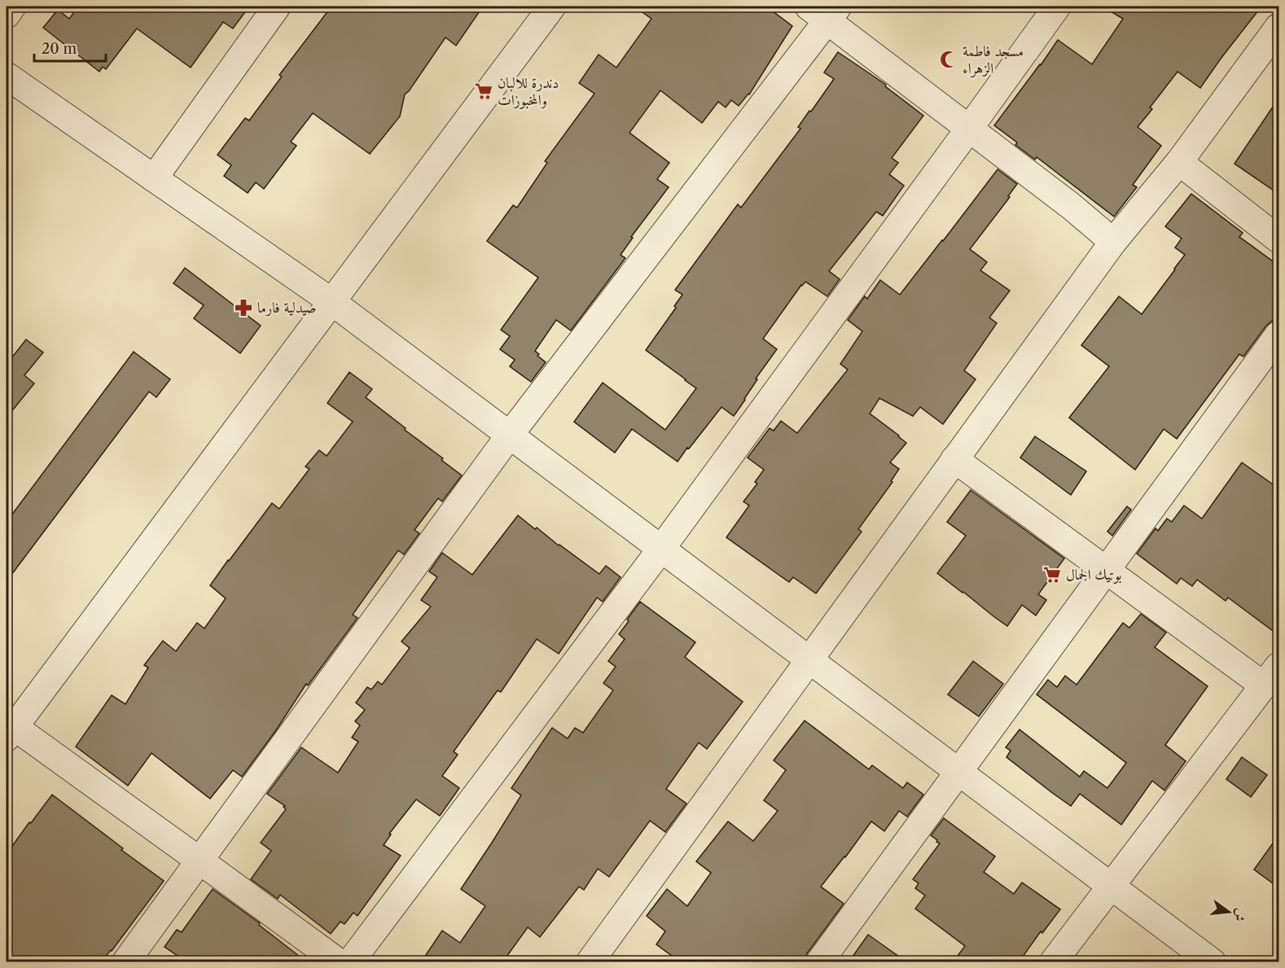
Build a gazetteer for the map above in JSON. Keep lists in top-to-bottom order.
{
  "places": {
    "mosque": ["مسجد فاطمة الزهراء"],
    "supermarket": ["دندرة للالبان والمخبوزات", "بوتيك الجمال"],
    "pharmacy": ["صيدلية فارما"]
  },
  "scale_bar": "20 m",
  "north": "right"
}
